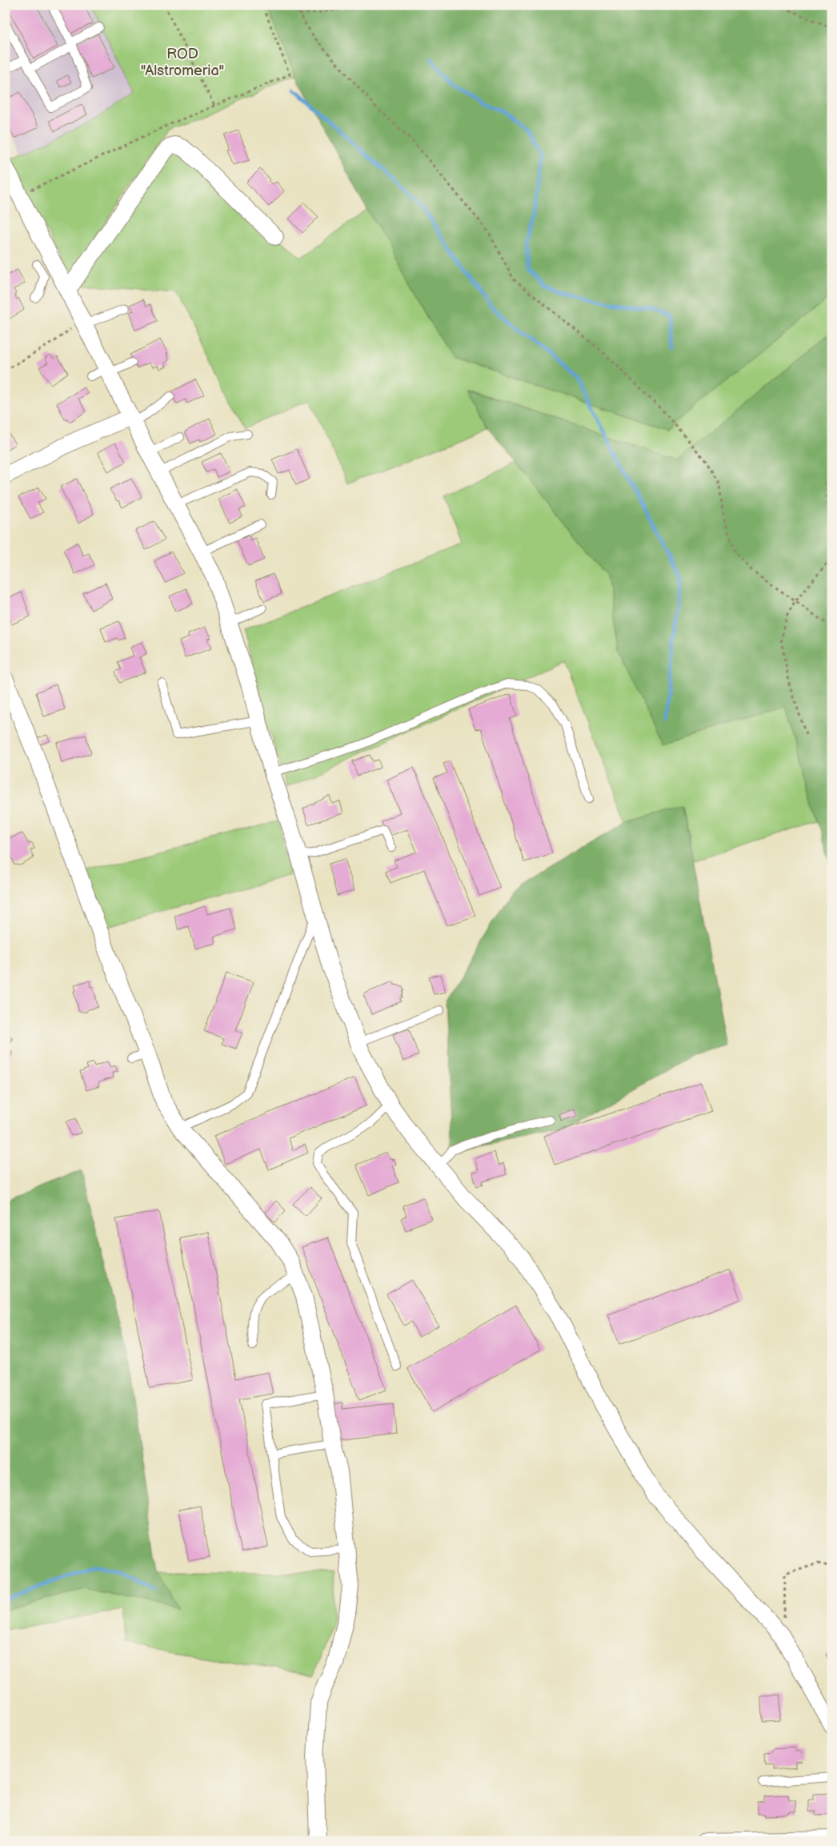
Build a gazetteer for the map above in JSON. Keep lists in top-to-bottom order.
{
  "parks": ["ROD \"Alstromeria\""]
}
